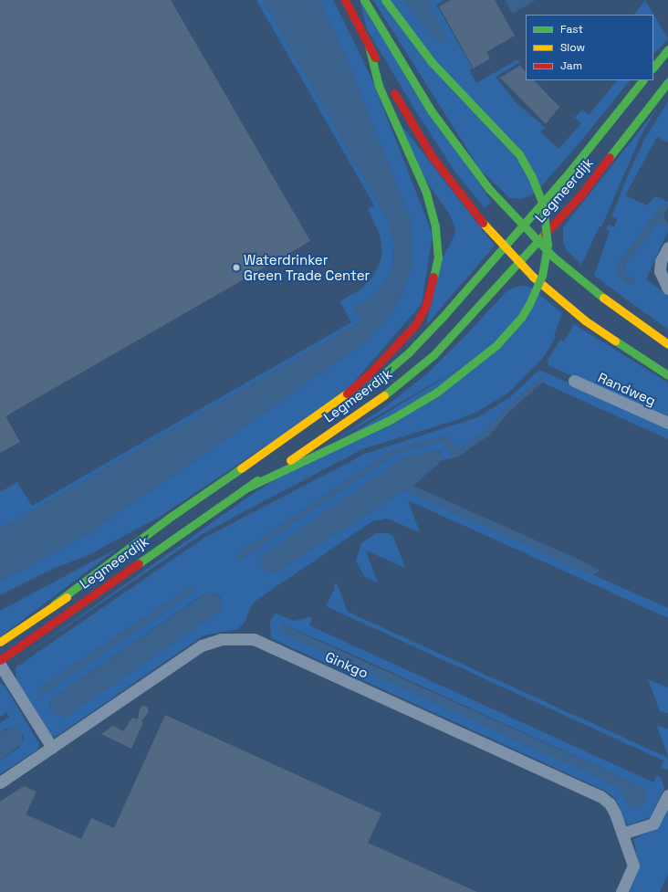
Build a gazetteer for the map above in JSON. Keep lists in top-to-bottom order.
{
  "streets": {
    "main road": ["Legmeerdijk"],
    "street": ["Randweg", "Ginkgo"]
  },
  "places": ["Waterdrinker Green Trade Center"],
  "legend": ["Fast", "Slow", "Jam"]
}
